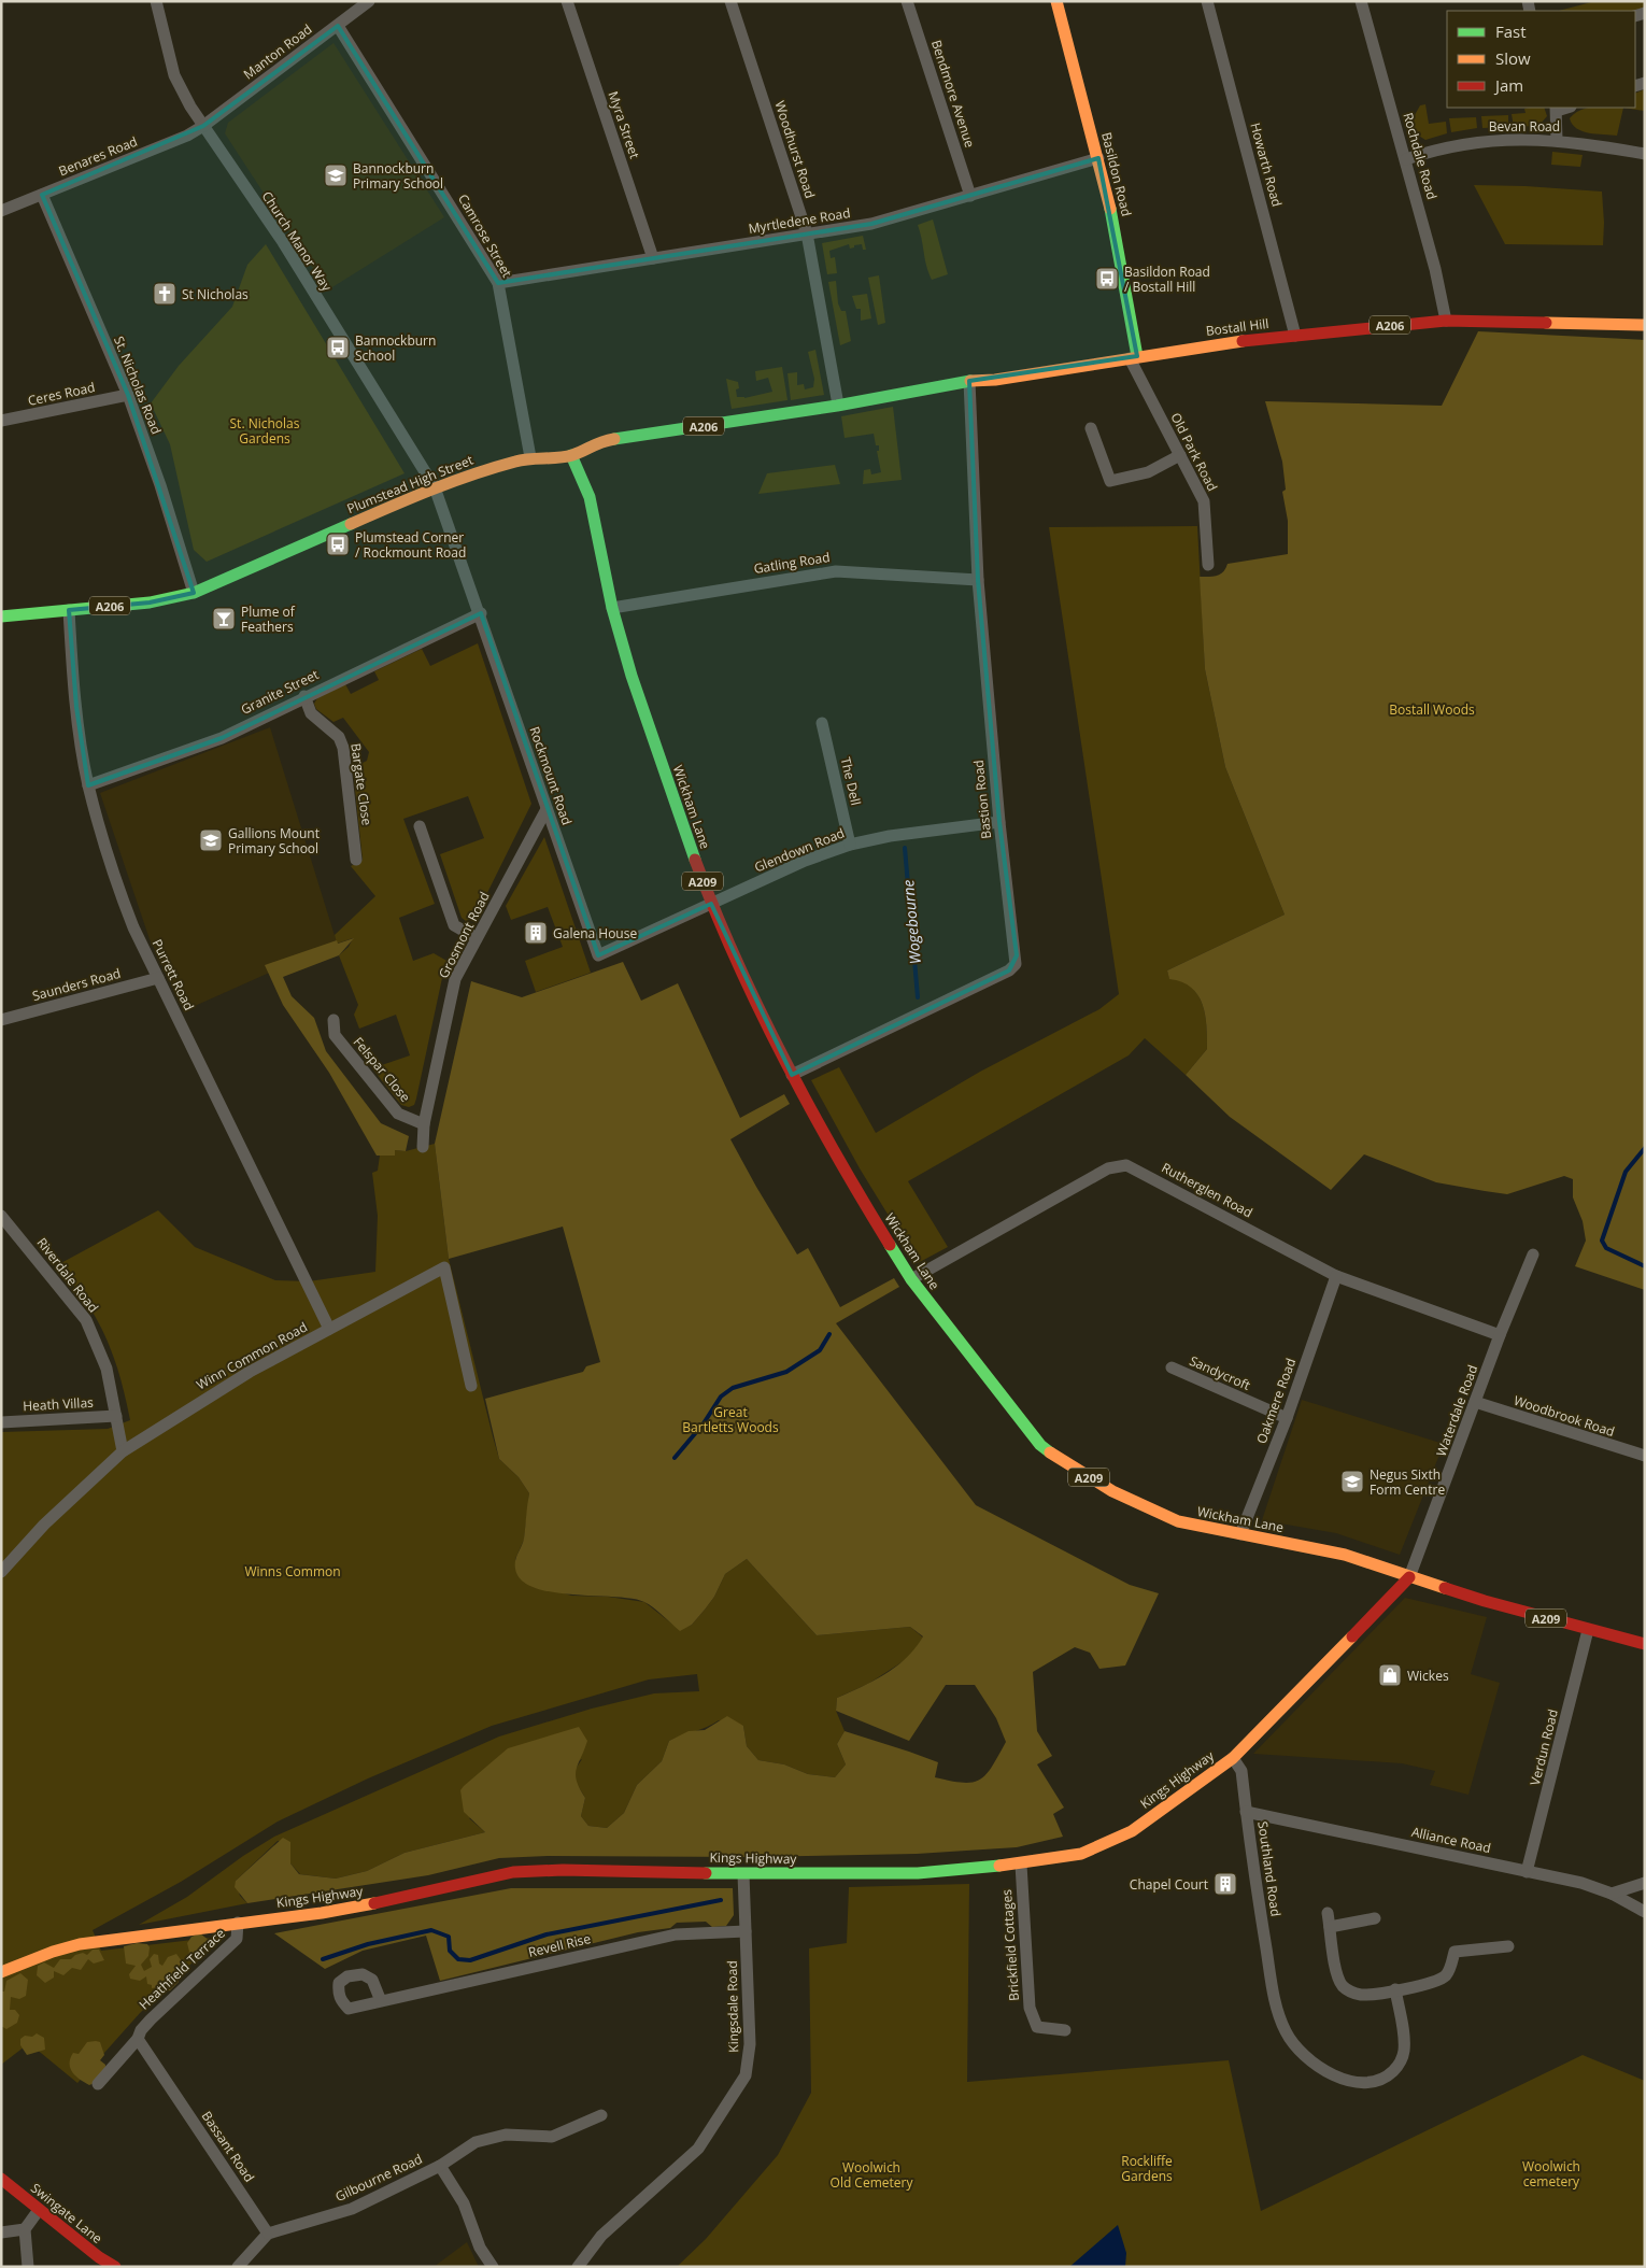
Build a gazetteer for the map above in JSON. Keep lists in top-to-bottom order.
{
  "streets": {
    "main road": [
      "Basildon Road",
      "A206",
      "Bostall Hill",
      "Plumstead High Street",
      "Wickham Lane",
      "A209",
      "Kings Highway",
      "Swingate Lane"
    ],
    "street": [
      "Manton Road",
      "Bendmore Avenue",
      "Myra Street",
      "Bevan Road",
      "Woodhurst Road",
      "Benares Road",
      "Rochdale Road",
      "Howarth Road",
      "Myrtledene Road",
      "Camrose Street",
      "Church Manor Way",
      "St. Nicholas Road",
      "Ceres Road",
      "Old Park Road",
      "Gatling Road",
      "Granite Street",
      "Rockmount Road",
      "The Dell",
      "Bargate Close",
      "Bastion Road",
      "Glendown Road",
      "Grosmont Road",
      "Purrett Road",
      "Saunders Road",
      "Felspar Close",
      "Rutherglen Road",
      "Riverdale Road",
      "Winn Common Road",
      "Sandycroft",
      "Oakmere Road",
      "Heath Villas",
      "Waterdale Road",
      "Woodbrook Road",
      "Verdun Road",
      "Alliance Road",
      "Southland Road",
      "Revell Rise",
      "Brickfield Cottages",
      "Heathfield Terrace",
      "Kingsdale Road",
      "Bassant Road",
      "Gilbourne Road"
    ]
  },
  "crossings": [
    ["Manton Road", "Benares Road"],
    ["Manton Road", "Camrose Street"],
    ["Manton Road", "Church Manor Way"],
    ["Bendmore Avenue", "Myrtledene Road"],
    ["Myra Street", "Myrtledene Road"],
    ["Bevan Road", "Rochdale Road"],
    ["Woodhurst Road", "Myrtledene Road"],
    ["Woodhurst Road", "Bostall Hill"],
    ["Woodhurst Road", "Plumstead High Street"],
    ["Benares Road", "Church Manor Way"],
    ["Benares Road", "St. Nicholas Road"],
    ["Rochdale Road", "Bostall Hill"],
    ["Howarth Road", "Bostall Hill"],
    ["Basildon Road", "Myrtledene Road"],
    ["Basildon Road", "Bostall Hill"],
    ["Basildon Road", "Old Park Road"],
    ["Myrtledene Road", "Camrose Street"],
    ["Camrose Street", "Plumstead High Street"],
    ["Church Manor Way", "Plumstead High Street"],
    ["Church Manor Way", "Rockmount Road"],
    ["Bostall Hill", "Old Park Road"],
    ["Bostall Hill", "Plumstead High Street"],
    ["Bostall Hill", "Bastion Road"],
    ["St. Nicholas Road", "Ceres Road"],
    ["St. Nicholas Road", "Plumstead High Street"],
    ["Plumstead High Street", "Rockmount Road"],
    ["Plumstead High Street", "Wickham Lane"],
    ["Plumstead High Street", "Purrett Road"],
    ["Gatling Road", "Bastion Road"],
    ["Gatling Road", "Wickham Lane"],
    ["Granite Street", "Rockmount Road"],
    ["Granite Street", "Bargate Close"],
    ["Granite Street", "Purrett Road"],
    ["Rockmount Road", "Wickham Lane"],
    ["Rockmount Road", "Glendown Road"],
    ["Rockmount Road", "Grosmont Road"],
    ["The Dell", "Glendown Road"],
    ["Bastion Road", "Wickham Lane"],
    ["Bastion Road", "Glendown Road"],
    ["Wickham Lane", "Glendown Road"],
    ["Wickham Lane", "Rutherglen Road"],
    ["Wickham Lane", "Oakmere Road"],
    ["Wickham Lane", "Waterdale Road"],
    ["Wickham Lane", "Verdun Road"],
    ["Wickham Lane", "Kings Highway"],
    ["Grosmont Road", "Felspar Close"],
    ["Purrett Road", "Saunders Road"],
    ["Purrett Road", "Winn Common Road"],
    ["Rutherglen Road", "Oakmere Road"],
    ["Rutherglen Road", "Waterdale Road"],
    ["Riverdale Road", "Winn Common Road"],
    ["Riverdale Road", "Heath Villas"],
    ["Sandycroft", "Oakmere Road"],
    ["Waterdale Road", "Woodbrook Road"],
    ["Waterdale Road", "Kings Highway"],
    ["Verdun Road", "Alliance Road"],
    ["Kings Highway", "Southland Road"],
    ["Kings Highway", "Brickfield Cottages"],
    ["Kings Highway", "Heathfield Terrace"],
    ["Kings Highway", "Kingsdale Road"],
    ["Alliance Road", "Southland Road"],
    ["Revell Rise", "Kingsdale Road"],
    ["Heathfield Terrace", "Bassant Road"],
    ["Bassant Road", "Gilbourne Road"]
  ],
  "water": ["Wogebourne"],
  "parks": [
    "St. Nicholas Gardens",
    "Bostall Woods",
    "Great Bartletts Woods",
    "Winns Common",
    "Rockliffe Gardens",
    "Woolwich cemetery",
    "Woolwich Old Cemetery"
  ],
  "places": {
    "school or university": ["Bannockburn Primary School", "Gallions Mount Primary School", "Negus Sixth Form Centre"],
    "bus stop": ["Basildon Road / Bostall Hill", "Bannockburn School", "Plumstead Corner / Rockmount Road"],
    "church": ["St Nicholas"],
    "bar": ["Plume of Feathers"],
    "building": ["Galena House", "Chapel Court"],
    "shop": ["Wickes"]
  },
  "legend": ["Fast", "Slow", "Jam"]
}
